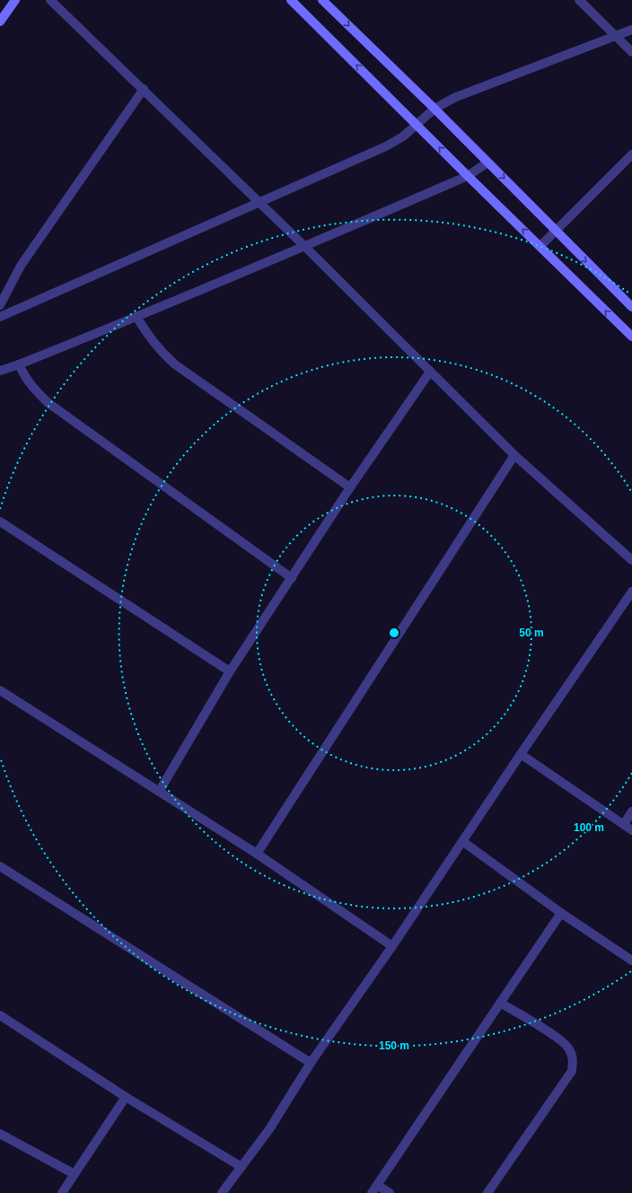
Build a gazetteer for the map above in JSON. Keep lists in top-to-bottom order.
{
  "rings": ["50 m", "100 m", "150 m"]
}
